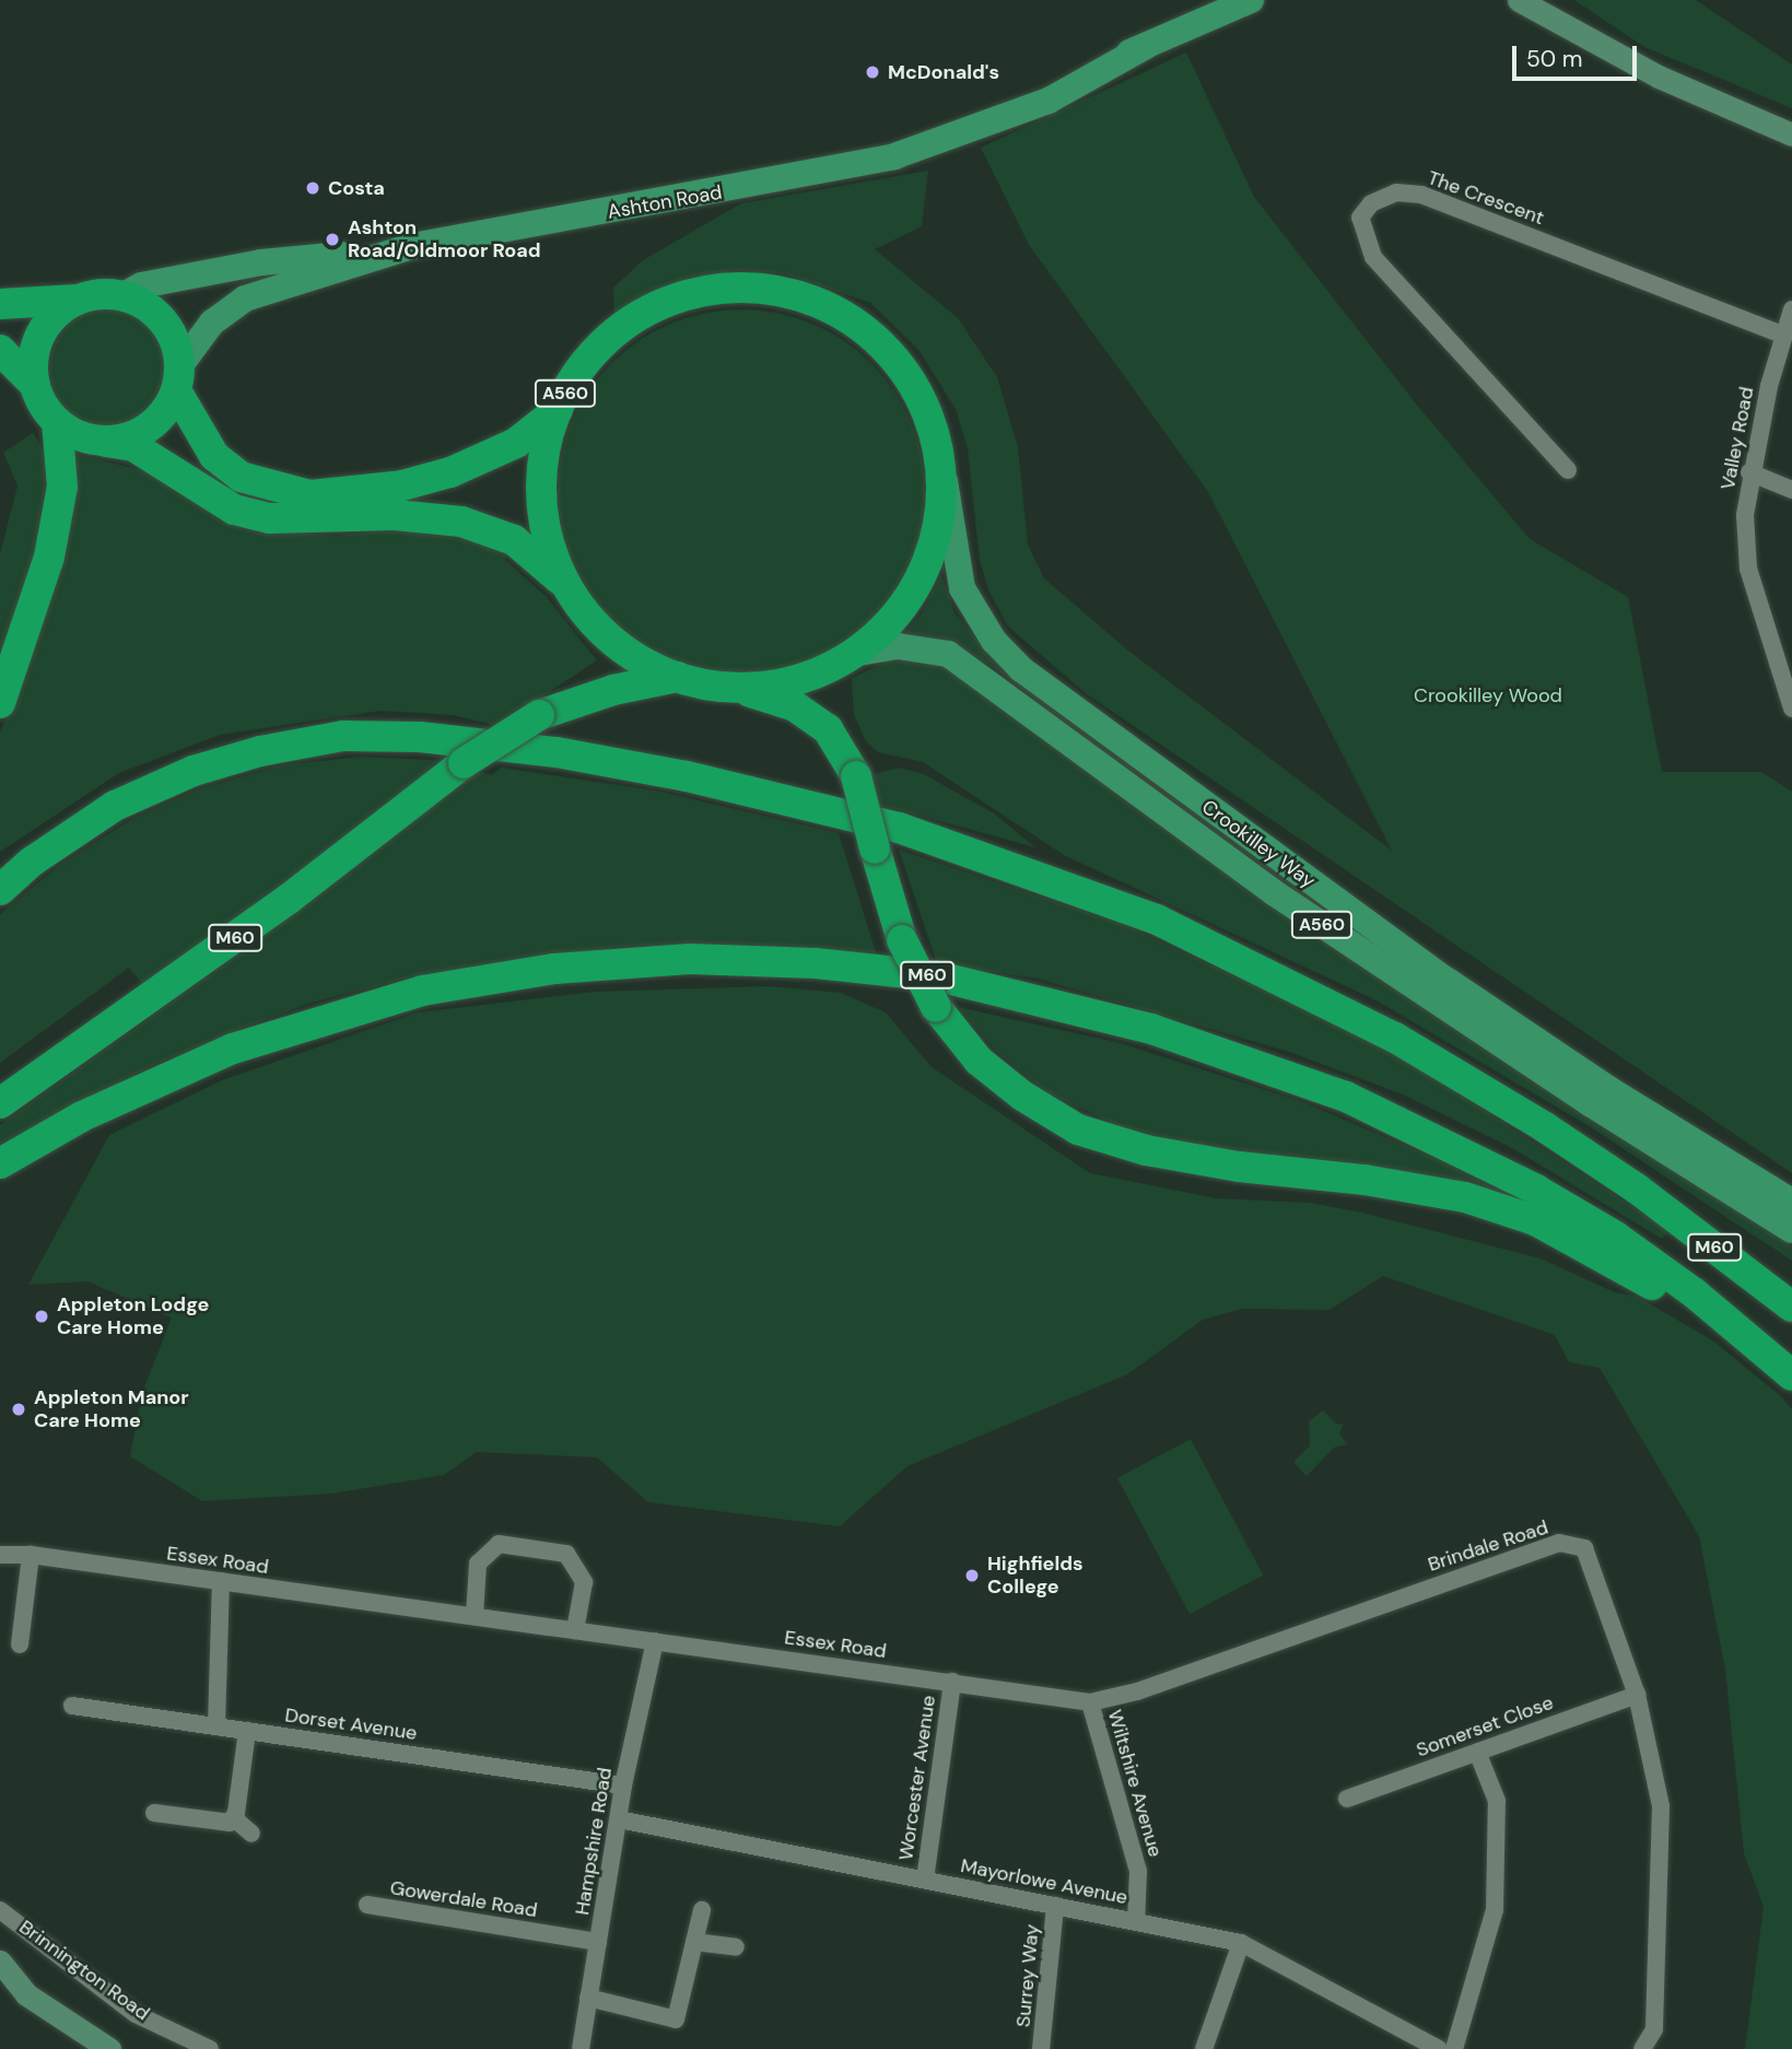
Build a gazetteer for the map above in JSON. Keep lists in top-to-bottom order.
{
  "streets": {
    "highway": ["A560", "M60"],
    "main road": ["Ashton Road", "Crookilley Way"],
    "street": [
      "The Crescent",
      "Valley Road",
      "Brindale Road",
      "Essex Road",
      "Dorset Avenue",
      "Somerset Close",
      "Worcester Avenue",
      "Wiltshire Avenue",
      "Hampshire Road",
      "Mayorlowe Avenue",
      "Gowerdale Road",
      "Brinnington Road",
      "Surrey Way"
    ]
  },
  "crossings": [
    ["The Crescent", "Valley Road"],
    ["Ashton Road", "A560"],
    ["A560", "Crookilley Way"],
    ["A560", "M60"],
    ["Brindale Road", "Essex Road"],
    ["Brindale Road", "Somerset Close"],
    ["Brindale Road", "Wiltshire Avenue"],
    ["Essex Road", "Worcester Avenue"],
    ["Essex Road", "Wiltshire Avenue"],
    ["Essex Road", "Hampshire Road"],
    ["Dorset Avenue", "Hampshire Road"],
    ["Worcester Avenue", "Mayorlowe Avenue"],
    ["Wiltshire Avenue", "Mayorlowe Avenue"],
    ["Hampshire Road", "Mayorlowe Avenue"],
    ["Hampshire Road", "Gowerdale Road"],
    ["Mayorlowe Avenue", "Surrey Way"]
  ],
  "parks": ["Crookilley Wood"],
  "places": [
    "McDonald's",
    "Costa",
    "Ashton Road/Oldmoor Road",
    "Appleton Lodge Care Home",
    "Appleton Manor Care Home",
    "Highfields College"
  ],
  "scale_bar": "50 m"
}
